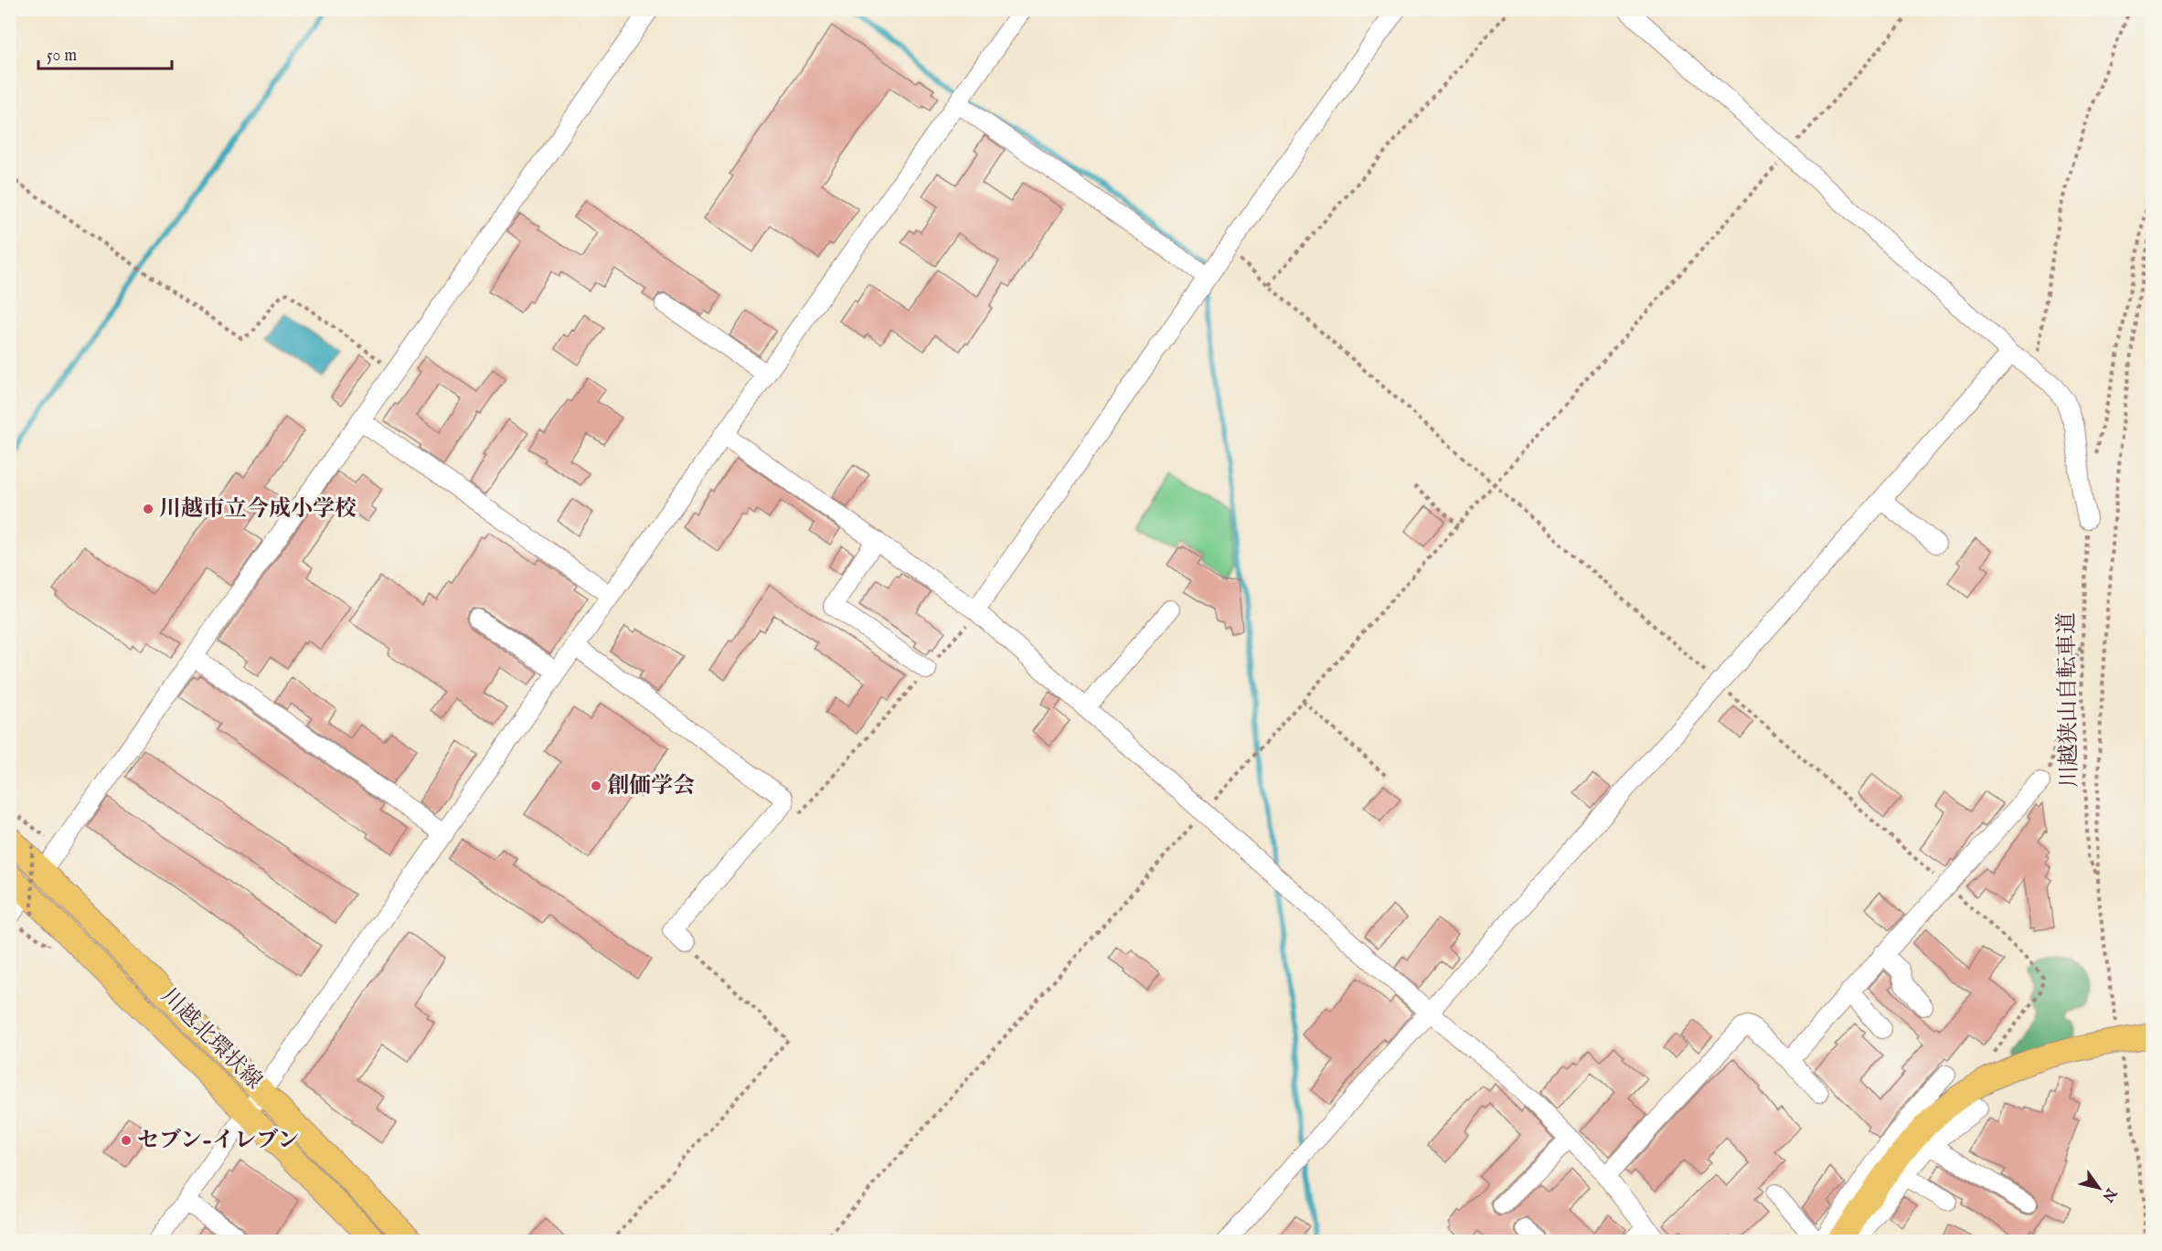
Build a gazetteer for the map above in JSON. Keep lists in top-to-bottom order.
{
  "streets": {
    "main road": ["川越北環状線"],
    "path": ["川越狭山自転車道"]
  },
  "places": ["川越市立今成小学校", "創価学会", "セブン-イレブン"],
  "scale_bar": "50 m",
  "north": "bottom right"
}
